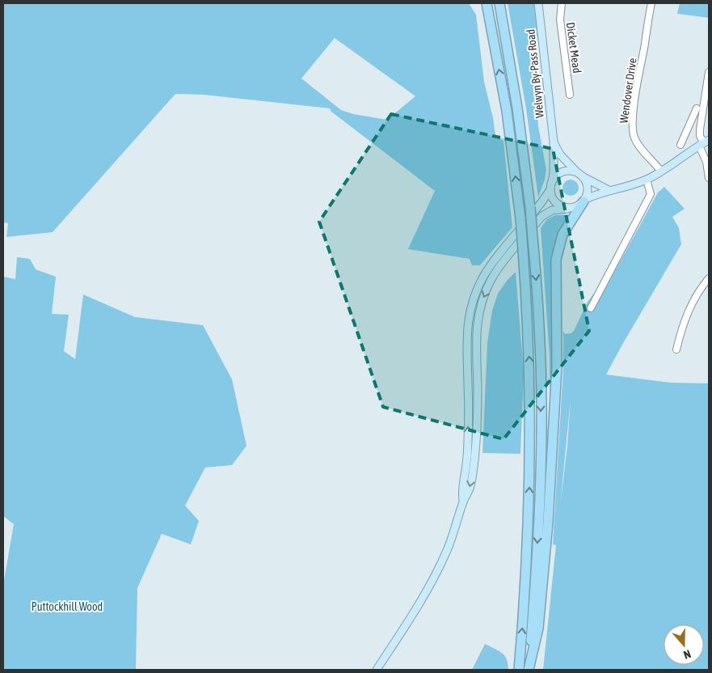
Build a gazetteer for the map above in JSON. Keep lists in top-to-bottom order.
{
  "streets": {
    "main road": ["Welwyn By-Pass Road"],
    "street": ["Dicket Mead", "Wendover Drive"]
  },
  "parks": ["Puttockhill Wood"],
  "north": "bottom"
}
